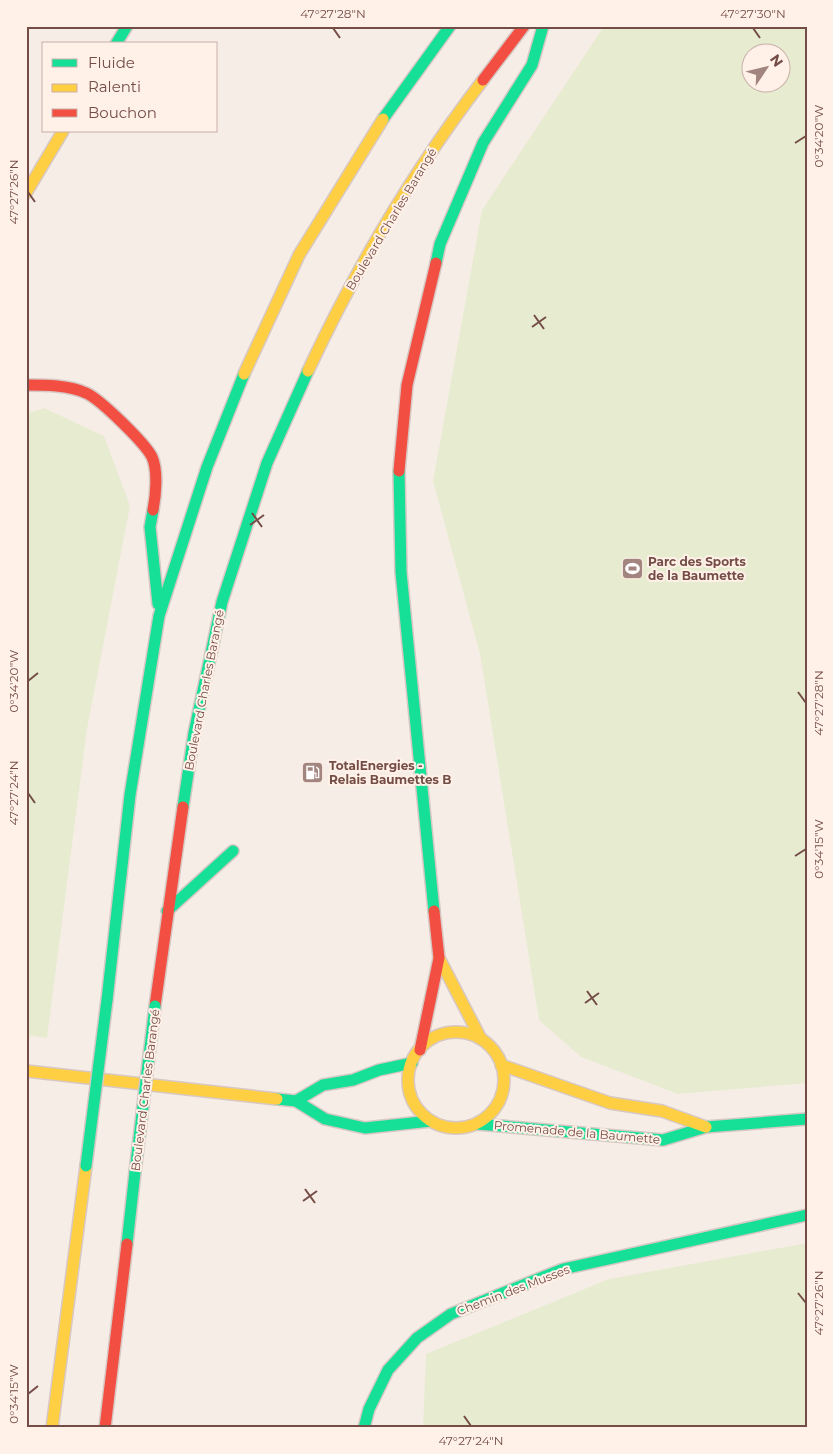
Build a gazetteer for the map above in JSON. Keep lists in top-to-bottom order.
{
  "streets": {
    "main road": ["Boulevard Charles Barangé", "Promenade de la Baumette", "Chemin des Musses"]
  },
  "places": {
    "sports": ["Parc des Sports de la Baumette"],
    "fuel station": ["TotalEnergies - Relais Baumettes B"]
  },
  "legend": ["Fluide", "Ralenti", "Bouchon"],
  "north": "top right",
  "coordinates": [
    "47°27'28\"N",
    "47°27'30\"N",
    "0°34'20\"W",
    "47°27'26\"N",
    "47°27'24\"N",
    "0°34'15\"W"
  ]
}
